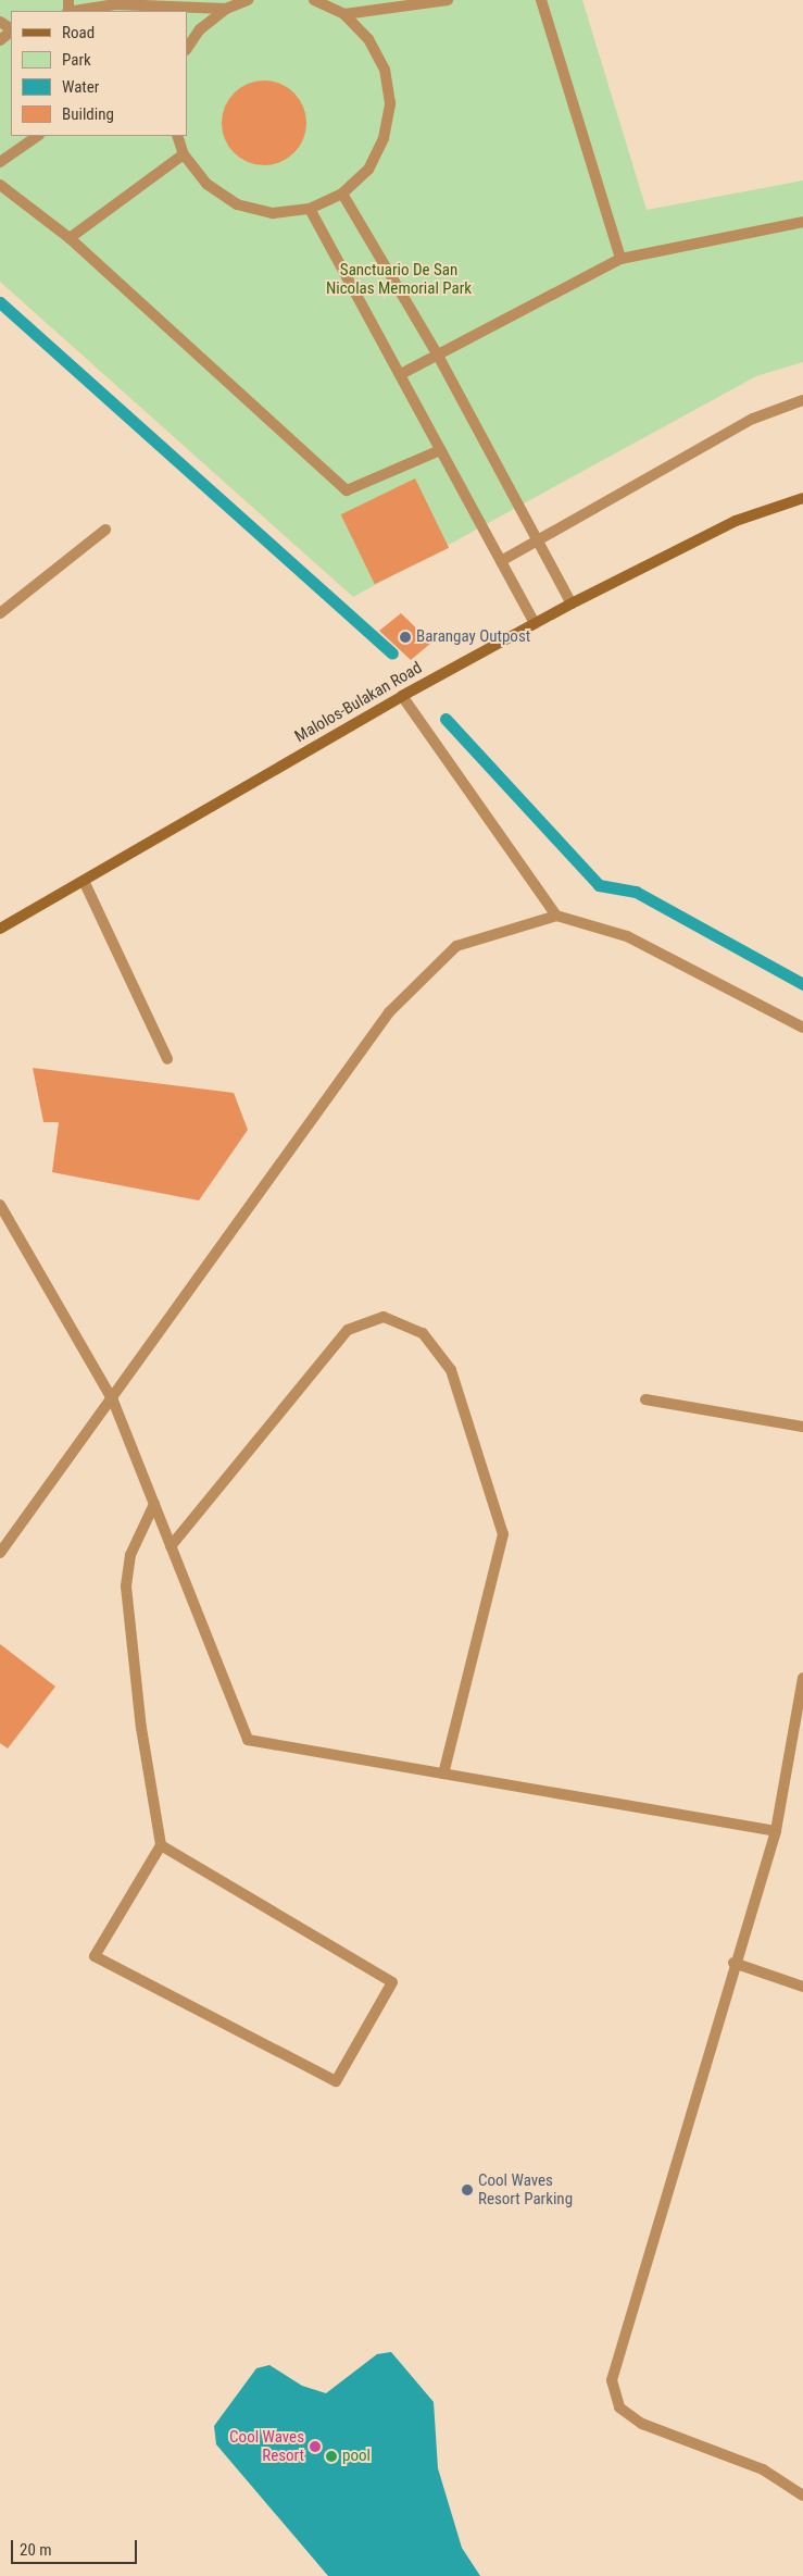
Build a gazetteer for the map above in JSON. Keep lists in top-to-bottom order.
{
  "streets": {
    "main road": ["Malolos-Bulakan Road"]
  },
  "parks": ["Sanctuario De San Nicolas Memorial Park"],
  "places": [
    "Barangay Outpost",
    "Cool Waves Resort Parking",
    "Cool Waves Resort",
    "pool"
  ],
  "legend": [
    "Road",
    "Park",
    "Water",
    "Building"
  ],
  "scale_bar": "20 m"
}
